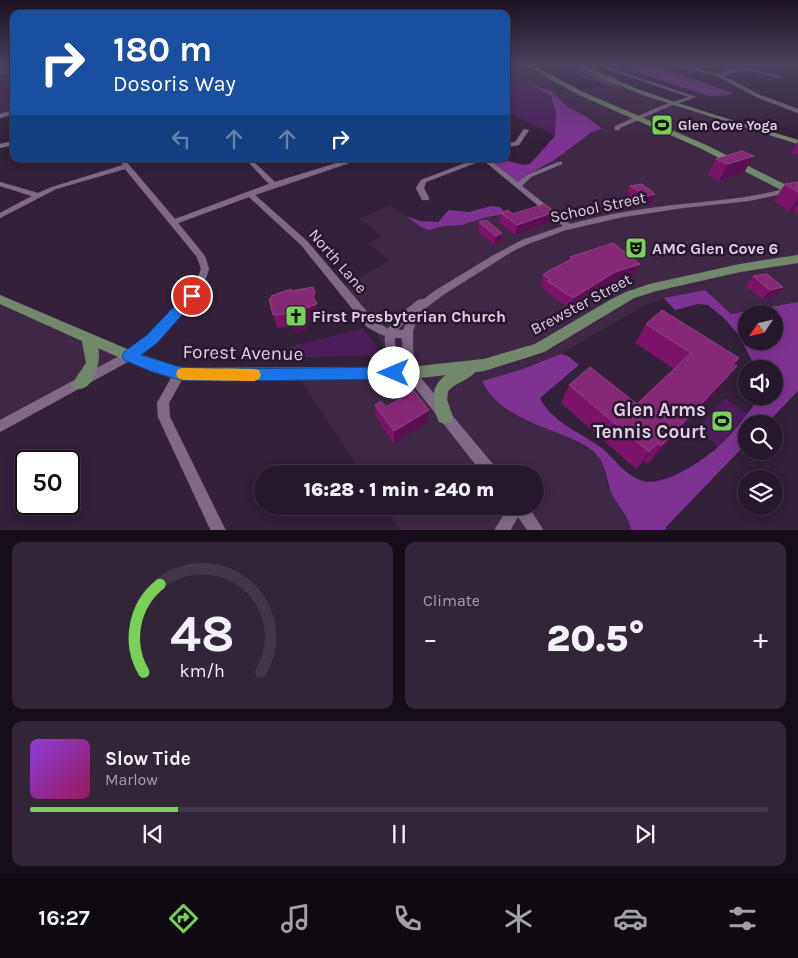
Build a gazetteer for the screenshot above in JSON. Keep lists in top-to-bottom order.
{
  "streets": {
    "main road": ["Brewster Street", "Forest Avenue"],
    "street": ["School Street", "North Lane"]
  },
  "crossings": [
    ["School Street", "North Lane"],
    ["Brewster Street", "Forest Avenue"]
  ],
  "places": {
    "sports": ["Glen Cove Yoga", "Glen Arms Tennis Court"],
    "theatre": ["AMC Glen Cove 6"],
    "church": ["First Presbyterian Church"]
  },
  "north": "bottom left",
  "page": {
    "turn": ["180 m", "Dosoris Way"],
    "limit": "50",
    "trip": "16:28 · 1 min · 240 m",
    "tile": "Climate",
    "heat": ["−", "20.5°", "+"],
    "song": ["Slow Tide", "Marlow"],
    "tabs": "16:27",
    "gauge": ["48", "km/h"]
  }
}
